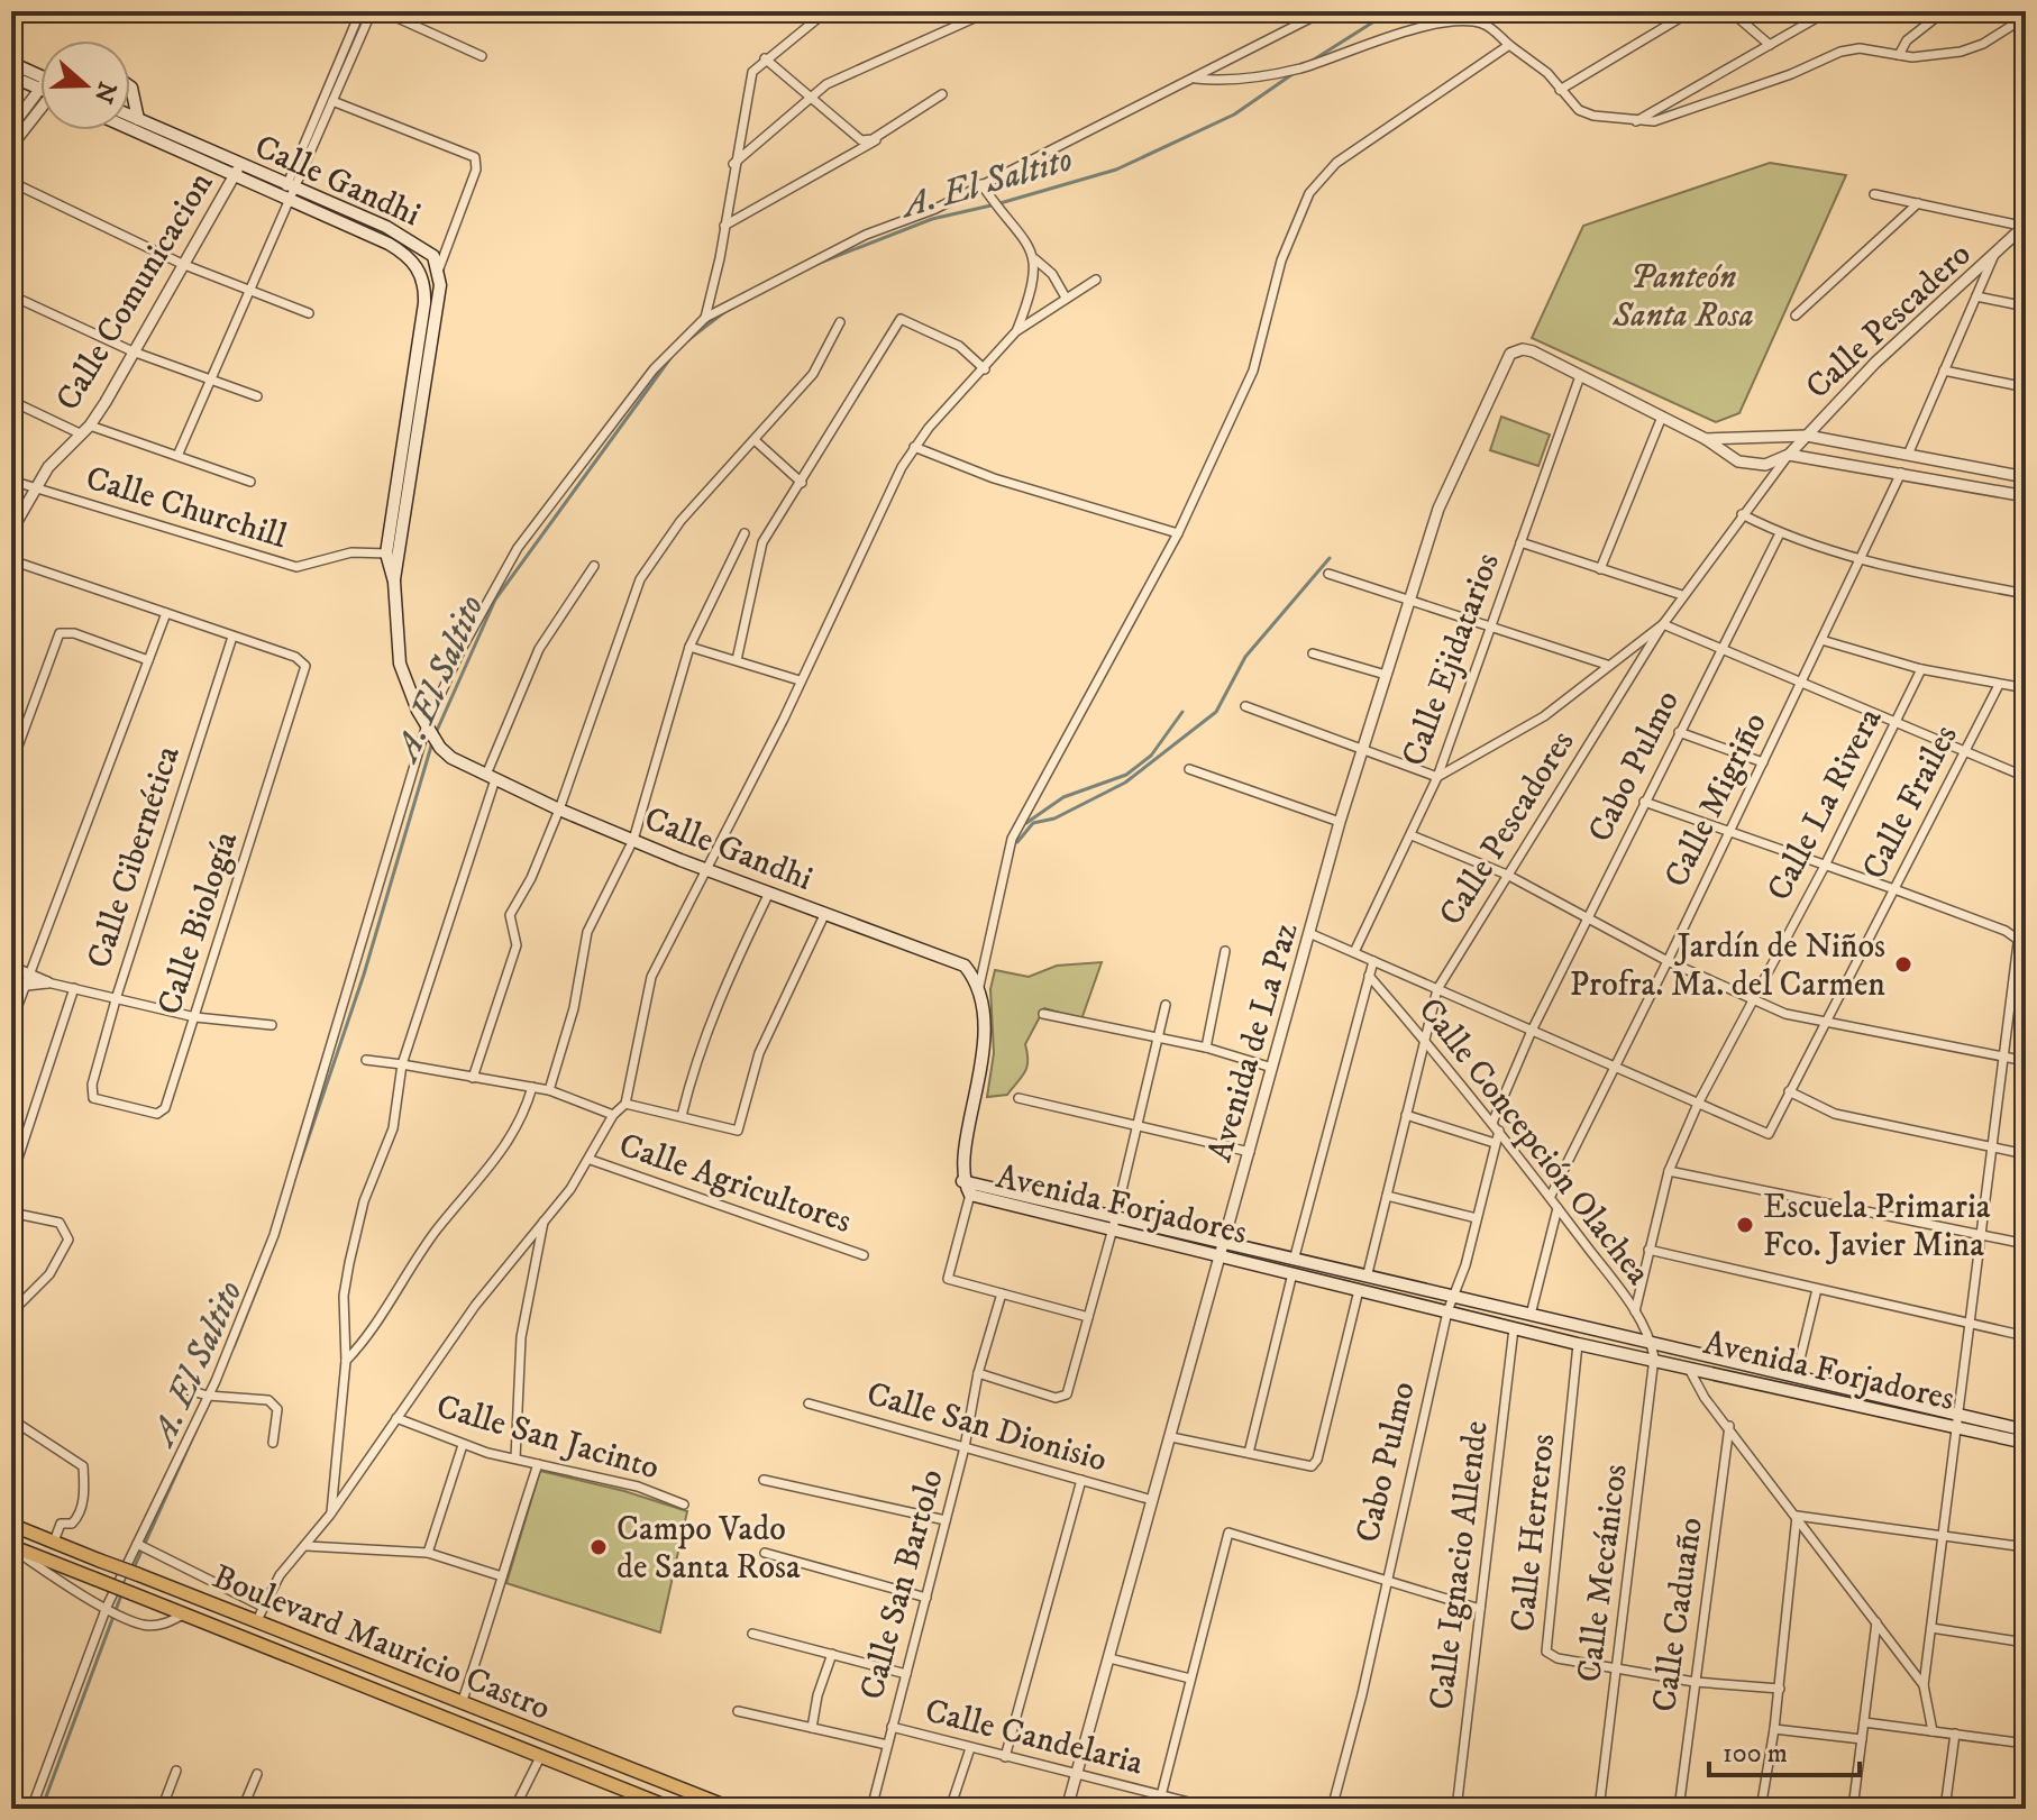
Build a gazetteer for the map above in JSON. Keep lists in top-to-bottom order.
{
  "streets": {
    "main road": ["Calle Gandhi", "Avenida Forjadores", "Boulevard Mauricio Castro"],
    "street": [
      "Calle Comunicacion",
      "Calle Pescadero",
      "Calle Churchill",
      "Calle Ejidatarios",
      "Cabo Pulmo",
      "Calle Migriño",
      "Calle Frailes",
      "Calle La Rivera",
      "Calle Pescadores",
      "Calle Cibernética",
      "Calle Biología",
      "Avenida de La Paz",
      "Calle Concepción Olachea",
      "Calle Agricultores",
      "Calle San Dionisio",
      "Calle San Jacinto",
      "Calle Herreros",
      "Calle Ignacio Allende",
      "Calle Mecánicos",
      "Calle San Bartolo",
      "Calle Caduaño",
      "Calle Candelaria"
    ]
  },
  "crossings": [
    ["Calle Gandhi", "Calle Comunicacion"],
    ["Calle Gandhi", "Calle Churchill"],
    ["Calle Comunicacion", "Calle Churchill"],
    ["Calle Pescadero", "Calle Pescadores"],
    ["Calle Ejidatarios", "Avenida de La Paz"],
    ["Cabo Pulmo", "Calle Concepción Olachea"],
    ["Cabo Pulmo", "Avenida Forjadores"],
    ["Calle Migriño", "Calle Concepción Olachea"],
    ["Calle Frailes", "Calle La Rivera"],
    ["Calle La Rivera", "Calle Concepción Olachea"],
    ["Calle Pescadores", "Calle Concepción Olachea"],
    ["Calle Pescadores", "Avenida Forjadores"],
    ["Calle Cibernética", "Calle Biología"],
    ["Avenida de La Paz", "Avenida Forjadores"],
    ["Avenida de La Paz", "Calle San Dionisio"],
    ["Avenida de La Paz", "Calle Candelaria"],
    ["Calle Concepción Olachea", "Avenida Forjadores"],
    ["Calle Concepción Olachea", "Calle Mecánicos"],
    ["Avenida Forjadores", "Calle Herreros"],
    ["Avenida Forjadores", "Calle Ignacio Allende"],
    ["Avenida Forjadores", "Calle Mecánicos"],
    ["Calle San Dionisio", "Calle San Bartolo"],
    ["Calle Herreros", "Calle Mecánicos"],
    ["Calle Herreros", "Calle Caduaño"],
    ["Calle San Bartolo", "Calle Candelaria"]
  ],
  "water": ["A. El Saltito"],
  "parks": ["Panteón Santa Rosa"],
  "places": ["Jardín de Niños Profra. Ma. del Carmen", "Escuela Primaria Fco. Javier Mina", "Campo Vado de Santa Rosa"],
  "scale_bar": "100 m",
  "north": "right"
}
